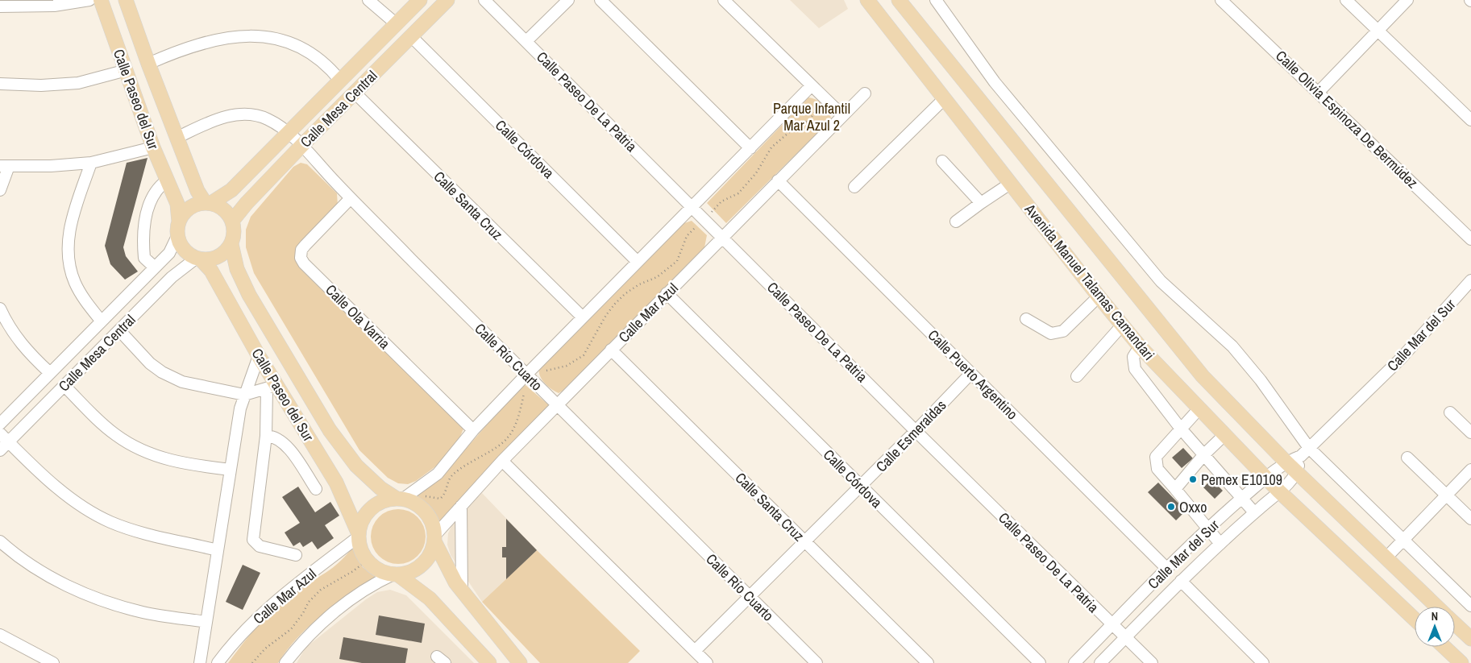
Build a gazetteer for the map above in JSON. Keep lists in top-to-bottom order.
{
  "streets": {
    "main road": ["Calle Paseo del Sur", "Calle Mesa Central", "Avenida Manuel Talamas Camandari"],
    "street": [
      "Calle Paseo De La Patria",
      "Calle Olivia Espinoza De Bermúdez",
      "Calle Córdova",
      "Calle Santa Cruz",
      "Calle Mar Azul",
      "Calle Ola Varria",
      "Calle Mar del Sur",
      "Calle Río Cuarto",
      "Calle Puerto Argentino",
      "Calle Esmeraldas"
    ]
  },
  "crossings": [
    ["Calle Paseo del Sur", "Calle Mesa Central"],
    ["Calle Paseo del Sur", "Calle Mar Azul"],
    ["Calle Paseo del Sur", "Calle Río Cuarto"],
    ["Calle Paseo De La Patria", "Calle Mar Azul"],
    ["Calle Paseo De La Patria", "Calle Mar del Sur"],
    ["Calle Paseo De La Patria", "Calle Esmeraldas"],
    ["Calle Mesa Central", "Calle Córdova"],
    ["Calle Mesa Central", "Calle Santa Cruz"],
    ["Calle Mesa Central", "Calle Río Cuarto"],
    ["Calle Córdova", "Calle Mar Azul"],
    ["Calle Córdova", "Calle Esmeraldas"],
    ["Calle Santa Cruz", "Calle Mar Azul"],
    ["Calle Santa Cruz", "Calle Esmeraldas"],
    ["Avenida Manuel Talamas Camandari", "Calle Mar del Sur"],
    ["Calle Mar Azul", "Calle Río Cuarto"],
    ["Calle Mar Azul", "Calle Puerto Argentino"],
    ["Calle Ola Varria", "Calle Río Cuarto"],
    ["Calle Mar del Sur", "Calle Puerto Argentino"],
    ["Calle Río Cuarto", "Calle Esmeraldas"],
    ["Calle Puerto Argentino", "Calle Esmeraldas"]
  ],
  "parks": ["Parque Infantil Mar Azul 2"],
  "places": ["Pemex E10109", "Oxxo"],
  "north": "top"
}
